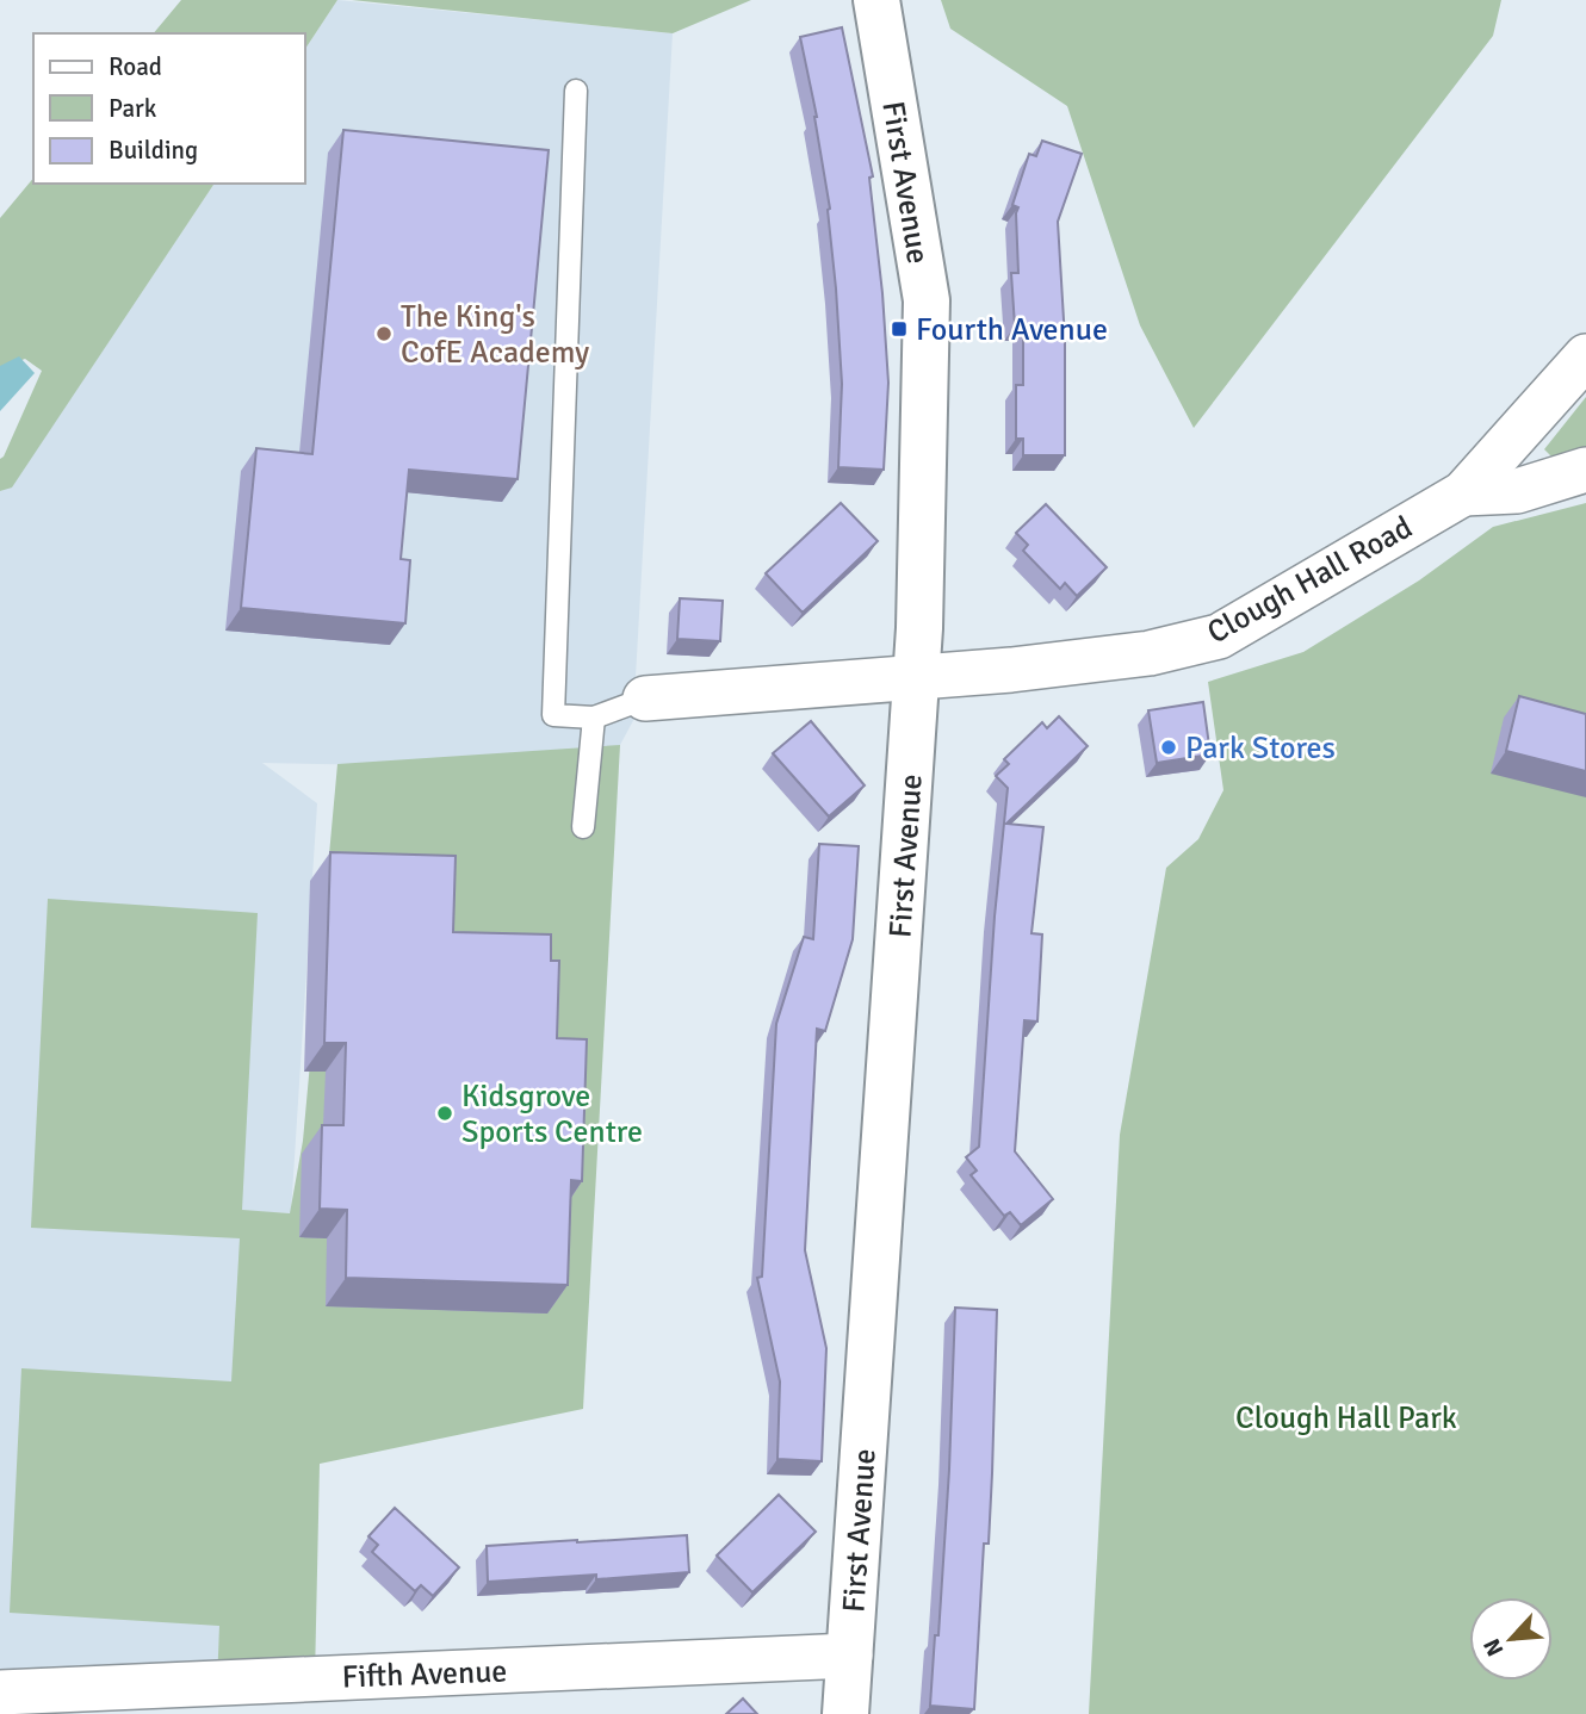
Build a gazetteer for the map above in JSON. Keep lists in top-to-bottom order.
{
  "streets": {
    "main road": ["First Avenue"],
    "street": ["Clough Hall Road", "Fifth Avenue"]
  },
  "crossings": [
    ["First Avenue", "Clough Hall Road"],
    ["First Avenue", "Fifth Avenue"]
  ],
  "parks": ["Clough Hall Park"],
  "places": {
    "transit": ["Fourth Avenue"],
    "other": ["The King's CofE Academy", "Park Stores", "Kidsgrove Sports Centre"]
  },
  "legend": ["Road", "Park", "Building"],
  "north": "bottom left"
}
